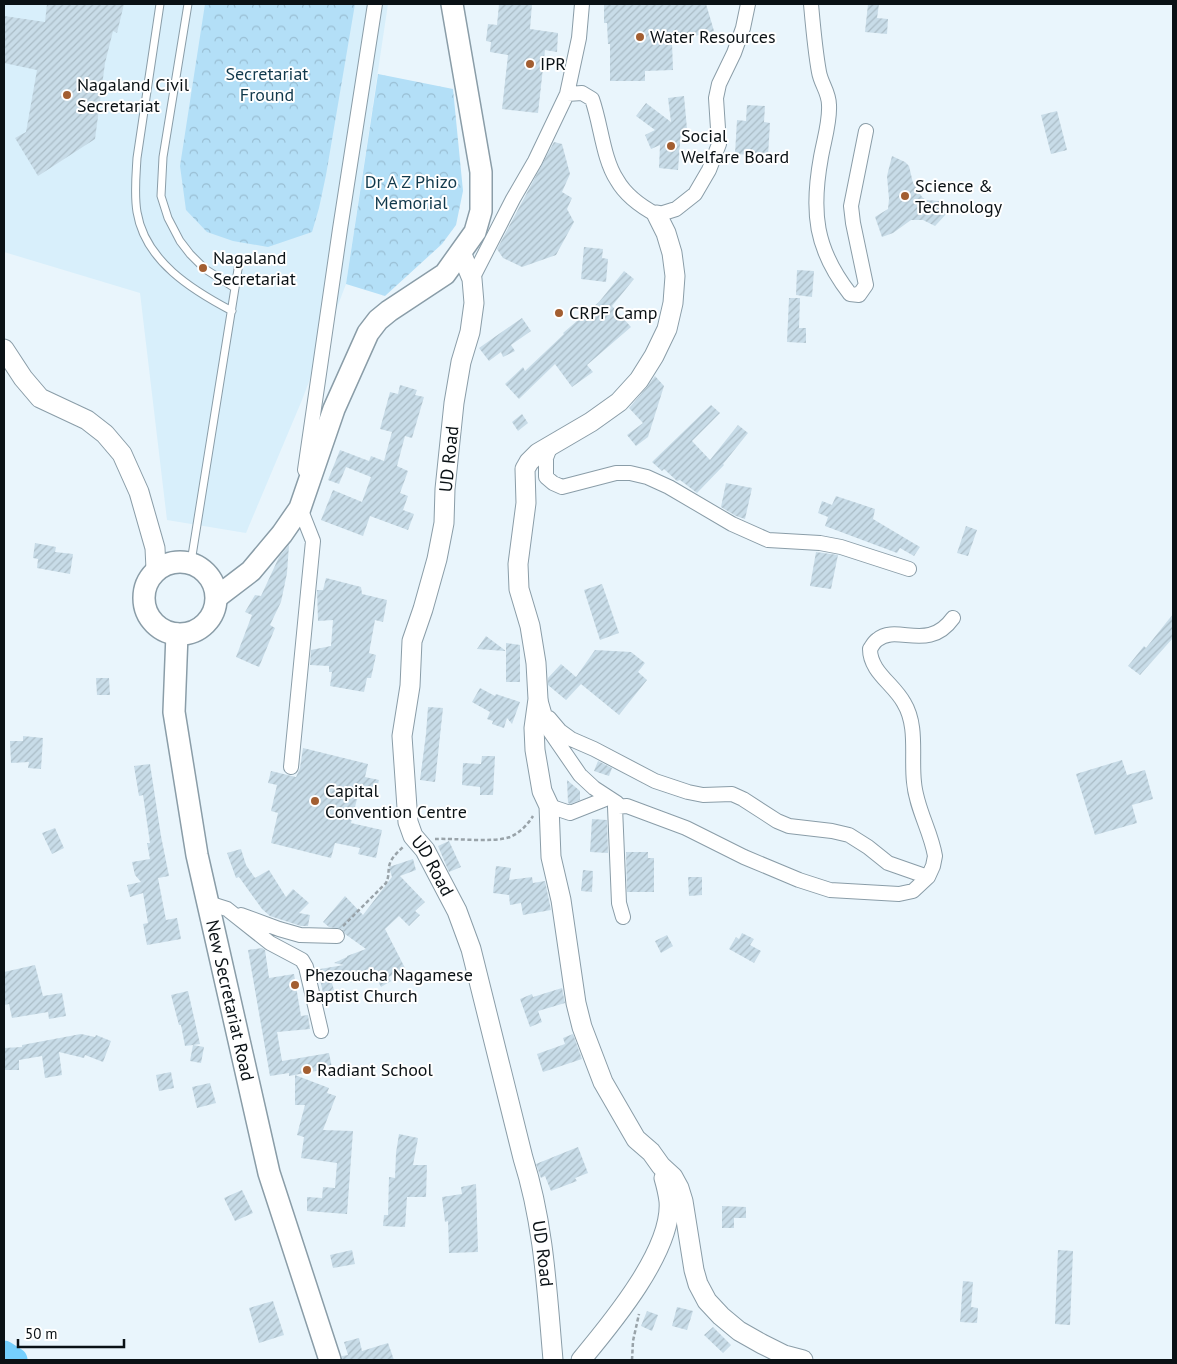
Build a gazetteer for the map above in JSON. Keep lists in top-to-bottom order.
{
  "streets": {
    "main road": ["UD Road", "New Secretariat Road"]
  },
  "parks": ["Secretariat Fround", "Dr A Z Phizo Memorial"],
  "places": [
    "Water Resources",
    "IPR",
    "Nagaland Civil Secretariat",
    "Social Welfare Board",
    "Science & Technology",
    "Nagaland Secretariat",
    "CRPF Camp",
    "Capital Convention Centre",
    "Phezoucha Nagamese Baptist Church",
    "Radiant School"
  ],
  "scale_bar": "50 m"
}
